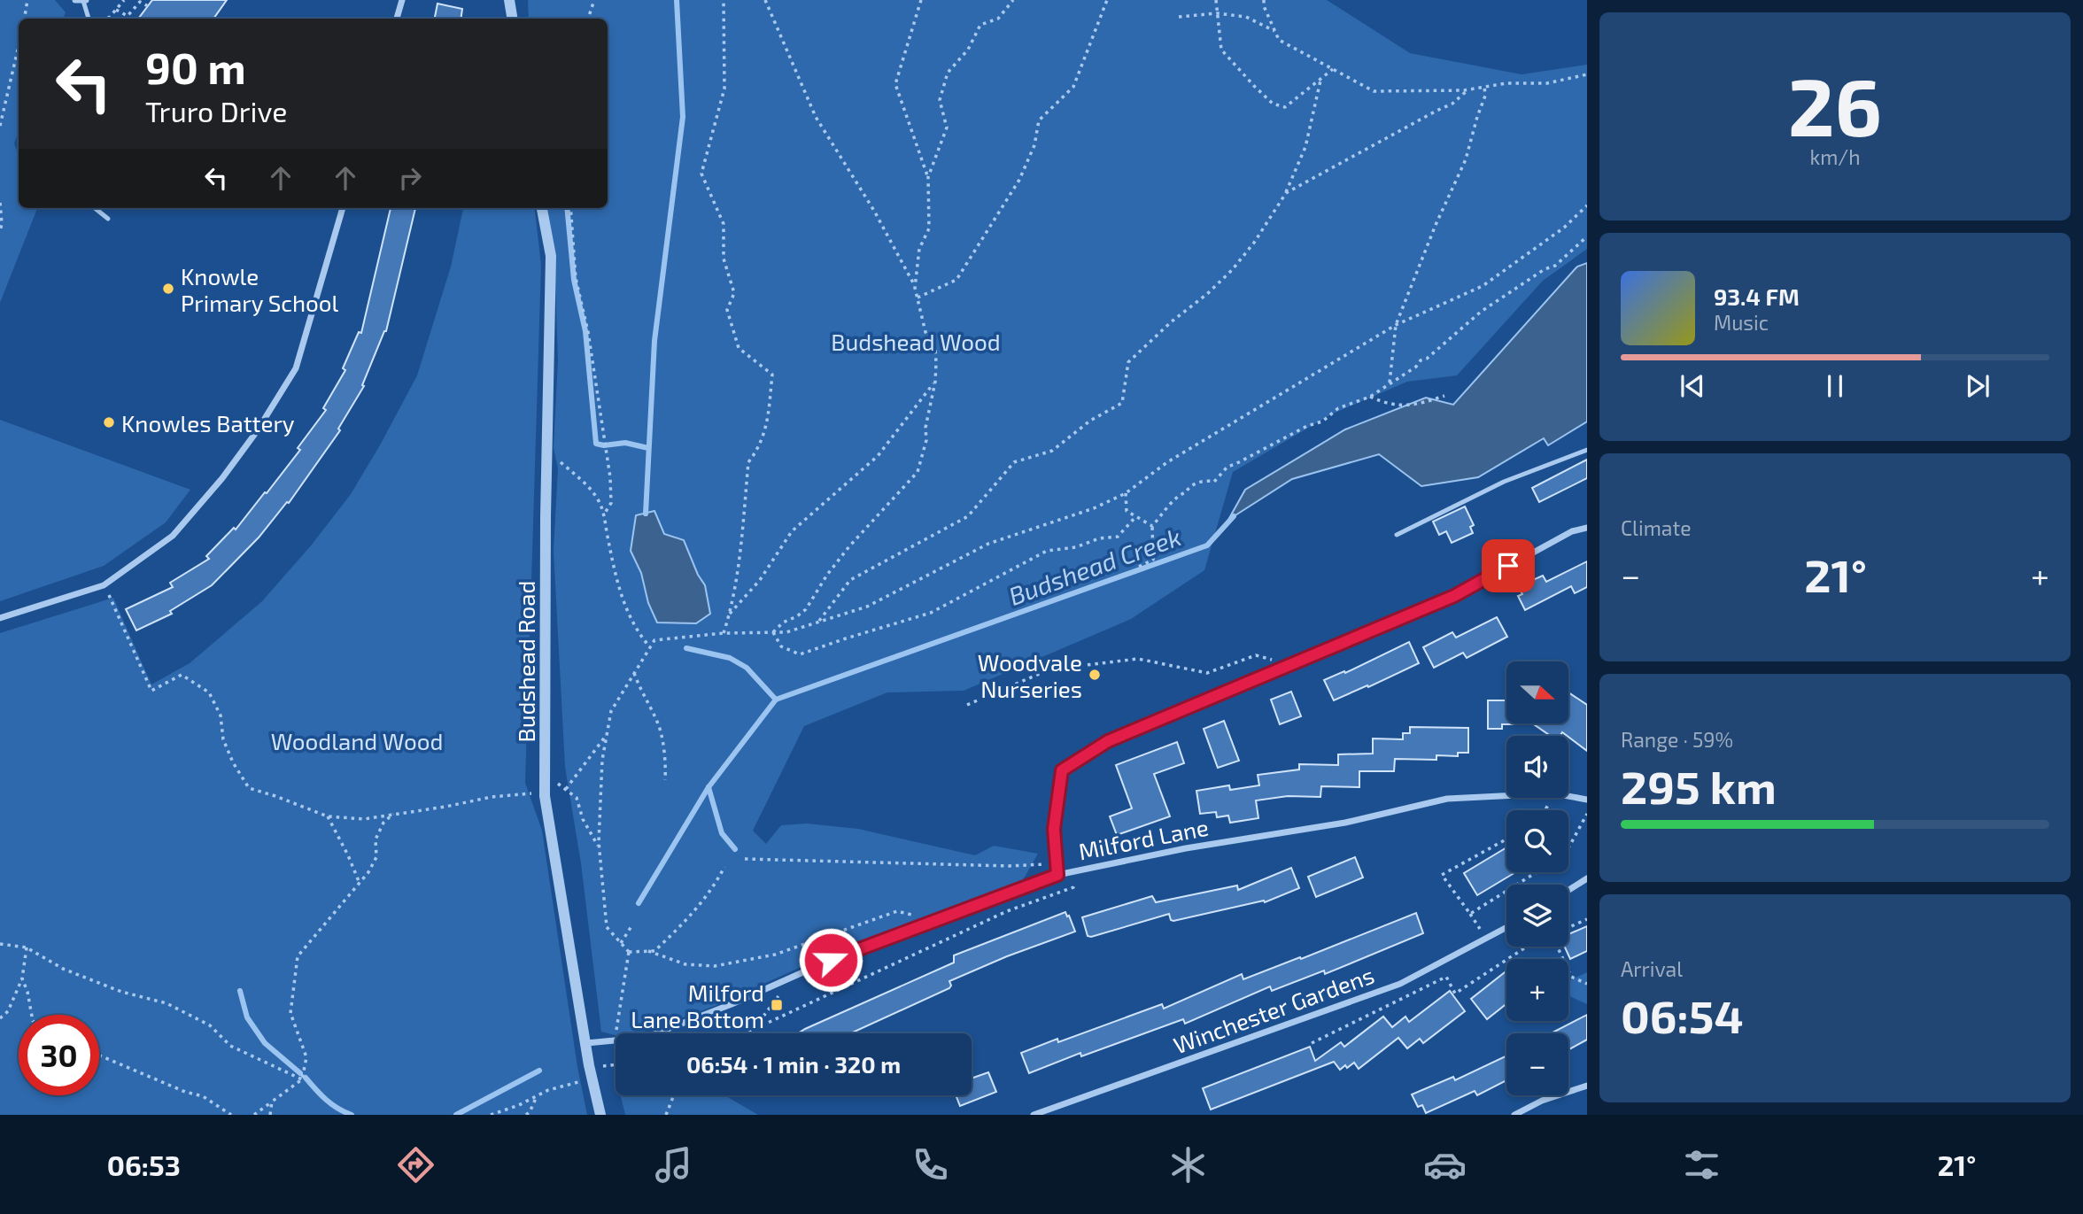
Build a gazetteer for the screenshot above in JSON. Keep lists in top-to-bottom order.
{
  "streets": {
    "street": ["Budshead Road", "Milford Lane", "Winchester Gardens"]
  },
  "crossings": [
    ["Budshead Road", "Milford Lane"]
  ],
  "water": ["Budshead Creek"],
  "parks": ["Budshead Wood", "Woodland Wood"],
  "places": {
    "other": ["Knowle Primary School", "Knowles Battery", "Woodvale Nurseries"],
    "transit": ["Milford Lane Bottom"]
  },
  "north": "right",
  "page": {
    "tile": [
      ["26", "km/h"],
      "Climate",
      ["Range · 59%", "295 km"],
      ["Arrival", "06:54"]
    ],
    "turn": ["90 m", "Truro Drive"],
    "song": ["93.4 FM", "Music"],
    "heat": ["−", "21°", "+"],
    "map_buttons": ["+", "−"],
    "limit": "30",
    "trip": "06:54 · 1 min · 320 m",
    "tabs": ["06:53", "21°"]
  }
}
